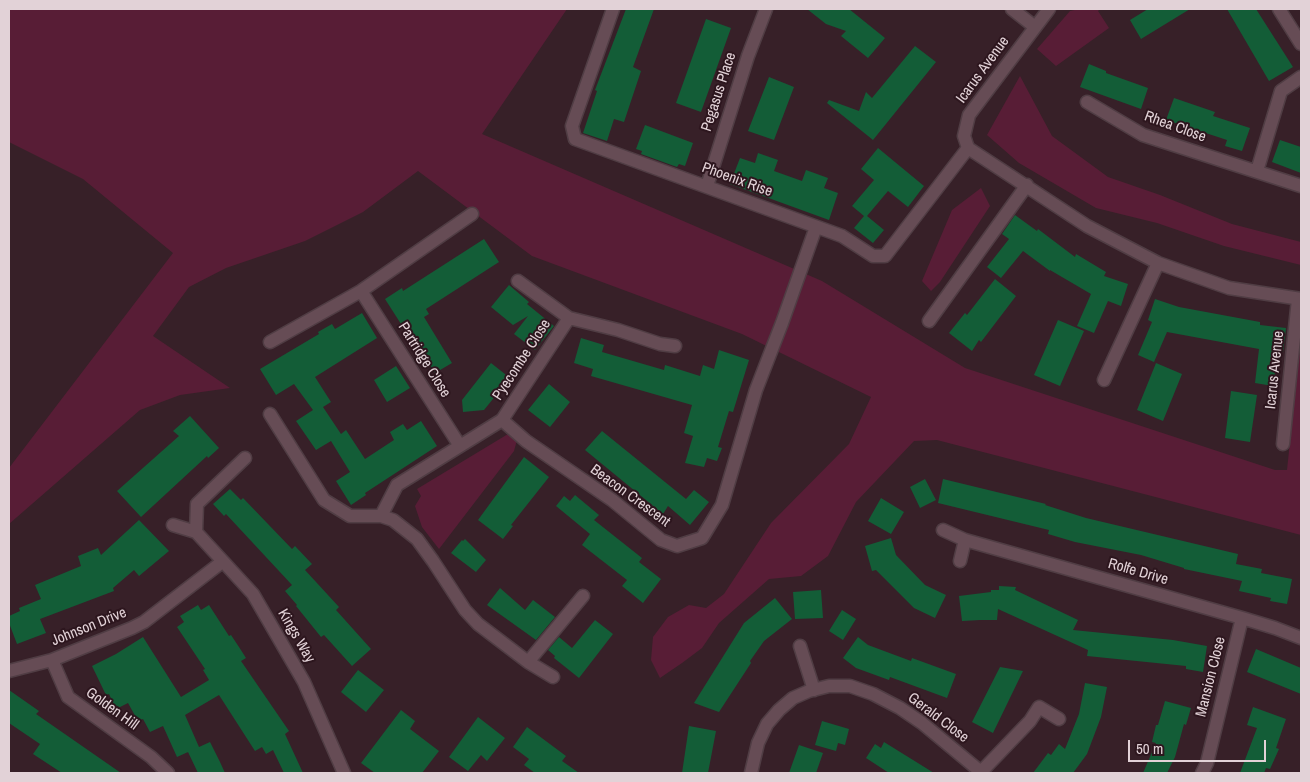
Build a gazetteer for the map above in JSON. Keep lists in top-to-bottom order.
{
  "streets": {
    "street": [
      "Icarus Avenue",
      "Pegasus Place",
      "Rhea Close",
      "Phoenix Rise",
      "Partridge Close",
      "Pyecombe Close",
      "Beacon Crescent",
      "Rolfe Drive",
      "Johnson Drive",
      "Kings Way",
      "Mansion Close",
      "Golden Hill",
      "Gerald Close"
    ]
  },
  "crossings": [
    ["Icarus Avenue", "Phoenix Rise"],
    ["Pegasus Place", "Phoenix Rise"],
    ["Phoenix Rise", "Beacon Crescent"],
    ["Pyecombe Close", "Beacon Crescent"],
    ["Rolfe Drive", "Mansion Close"],
    ["Johnson Drive", "Kings Way"],
    ["Johnson Drive", "Golden Hill"]
  ],
  "scale_bar": "50 m"
}
